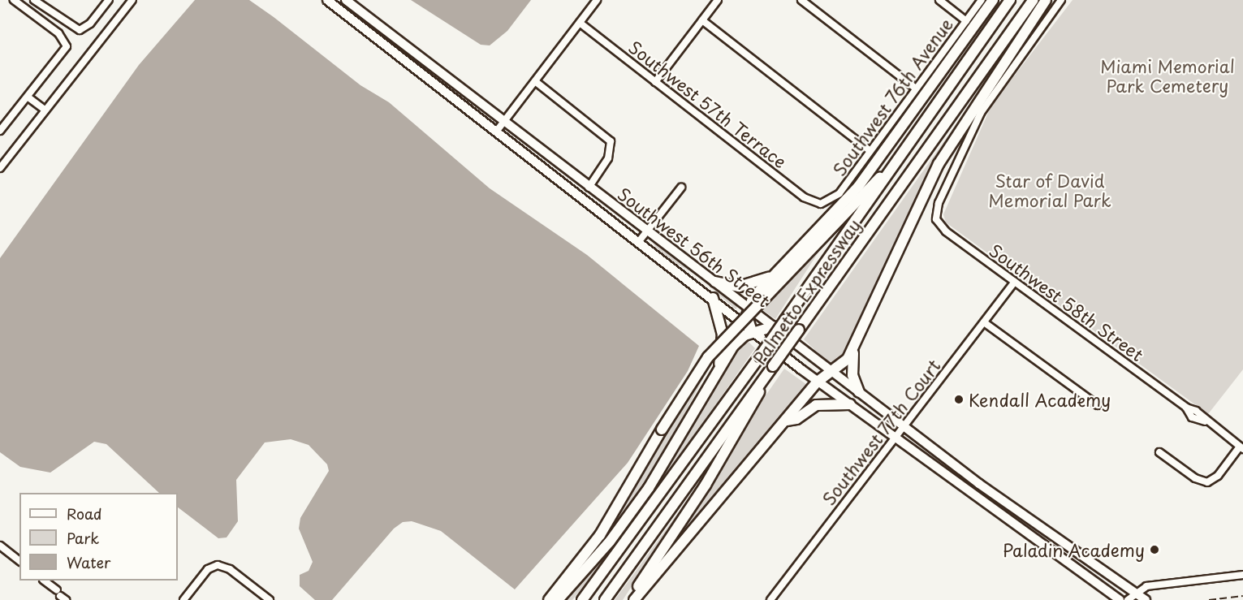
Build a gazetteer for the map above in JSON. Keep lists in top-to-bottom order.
{
  "streets": {
    "highway": ["Palmetto Expressway"],
    "main road": ["Southwest 56th Street"],
    "street": [
      "Southwest 76th Avenue",
      "Southwest 57th Terrace",
      "Southwest 58th Street",
      "Southwest 77th Court"
    ]
  },
  "crossings": [
    ["Southwest 76th Avenue", "Southwest 57th Terrace"],
    ["Southwest 56th Street", "Southwest 77th Court"],
    ["Southwest 58th Street", "Southwest 77th Court"]
  ],
  "parks": ["Miami Memorial Park Cemetery", "Star of David Memorial Park"],
  "places": ["Kendall Academy", "Paladin Academy"],
  "legend": ["Road", "Park", "Water"]
}
